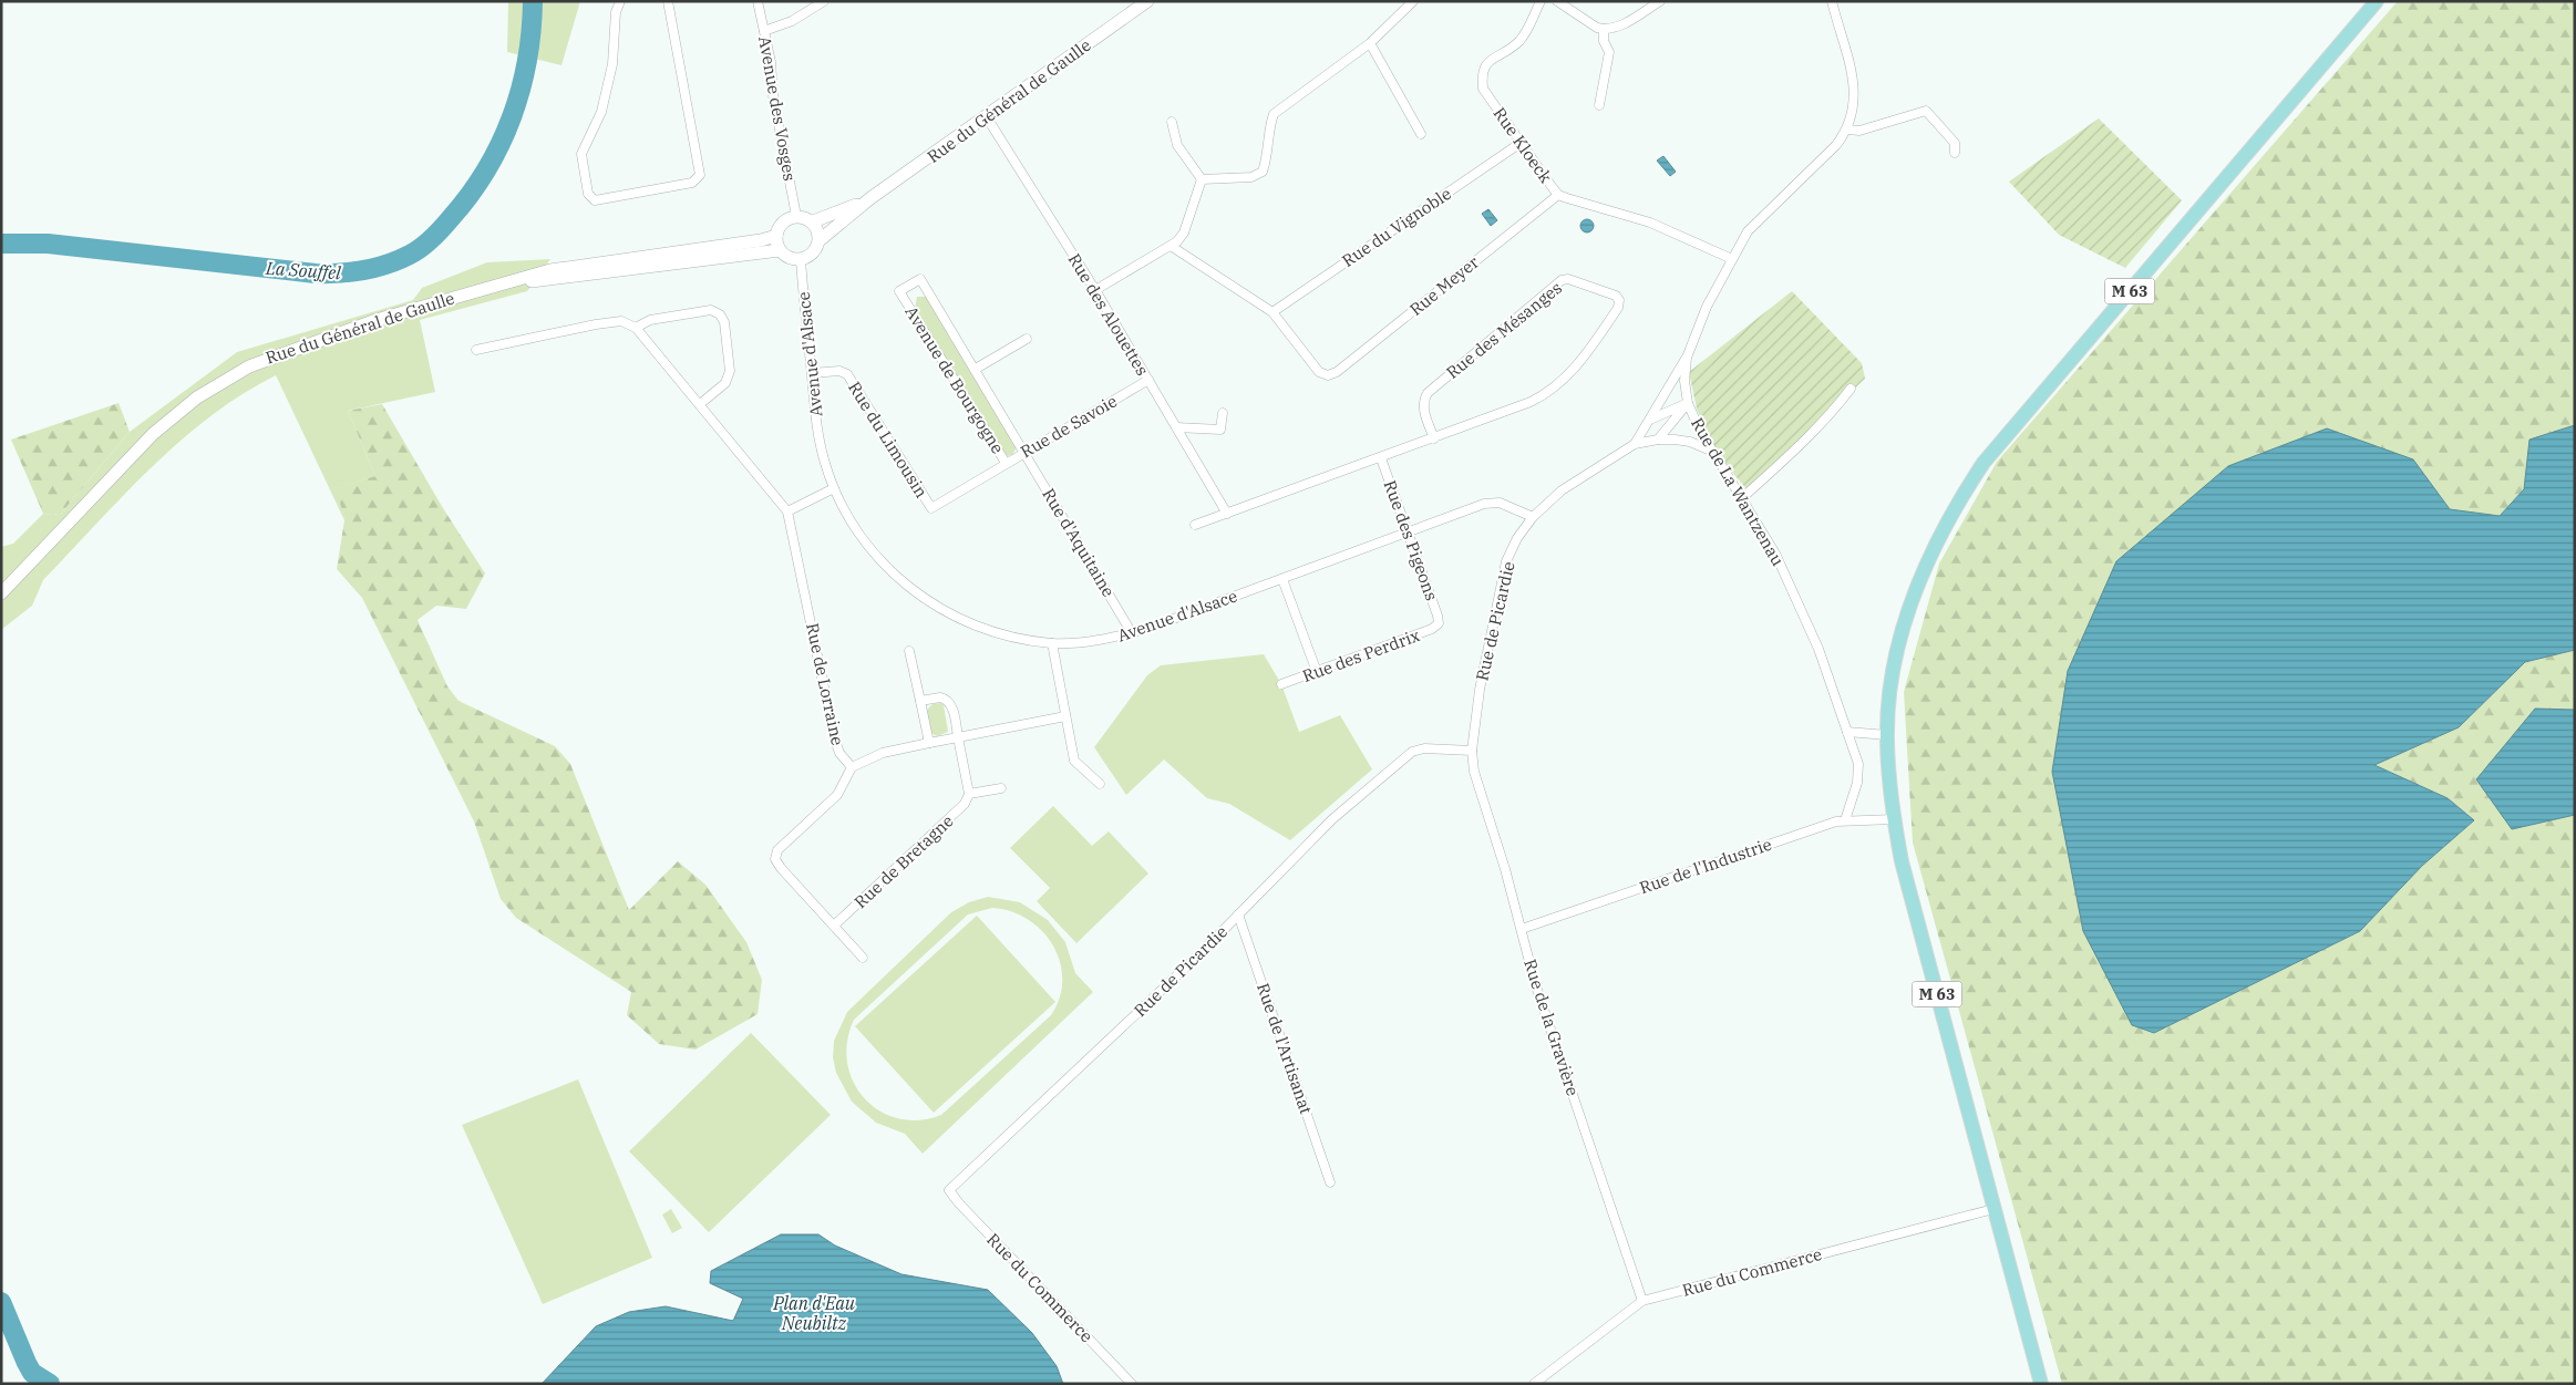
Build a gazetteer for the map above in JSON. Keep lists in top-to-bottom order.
{
  "streets": {
    "main road": ["Rue du Général de Gaulle", "M 63"],
    "street": [
      "Avenue des Vosges",
      "Rue Kloeck",
      "Rue du Vignoble",
      "Rue Meyer",
      "Rue des Alouettes",
      "Rue des Mésanges",
      "Avenue d'Alsace",
      "Avenue de Bourgogne",
      "Rue de Savoie",
      "Rue du Limousin",
      "Rue de La Wantzenau",
      "Rue des Pigeons",
      "Rue d'Aquitaine",
      "Rue de Picardie",
      "Rue des Perdrix",
      "Rue de Lorraine",
      "Rue de Bretagne",
      "Rue de l'Industrie",
      "Rue de la Gravière",
      "Rue de l'Artisanat",
      "Rue du Commerce"
    ]
  },
  "crossings": [
    ["Rue du Général de Gaulle", "Avenue des Vosges"],
    ["Rue du Général de Gaulle", "Rue des Alouettes"],
    ["Rue du Général de Gaulle", "Avenue d'Alsace"],
    ["Avenue des Vosges", "Avenue d'Alsace"],
    ["Rue Kloeck", "Rue du Vignoble"],
    ["Rue Kloeck", "Rue Meyer"],
    ["Rue Kloeck", "Rue de La Wantzenau"],
    ["Rue du Vignoble", "Rue Meyer"],
    ["M 63", "Rue de l'Industrie"],
    ["M 63", "Rue du Commerce"],
    ["Rue des Alouettes", "Rue des Mésanges"],
    ["Rue des Alouettes", "Rue de Savoie"],
    ["Rue des Mésanges", "Rue des Pigeons"],
    ["Avenue d'Alsace", "Rue du Limousin"],
    ["Avenue d'Alsace", "Rue des Pigeons"],
    ["Avenue d'Alsace", "Rue d'Aquitaine"],
    ["Avenue d'Alsace", "Rue de Picardie"],
    ["Avenue de Bourgogne", "Rue de Savoie"],
    ["Avenue de Bourgogne", "Rue d'Aquitaine"],
    ["Rue de Savoie", "Rue du Limousin"],
    ["Rue de Savoie", "Rue d'Aquitaine"],
    ["Rue de La Wantzenau", "Rue de Picardie"],
    ["Rue de La Wantzenau", "Rue de l'Industrie"],
    ["Rue des Pigeons", "Rue des Perdrix"],
    ["Rue de Picardie", "Rue de la Gravière"],
    ["Rue de Picardie", "Rue de l'Artisanat"],
    ["Rue de Picardie", "Rue du Commerce"],
    ["Rue de Lorraine", "Rue de Bretagne"],
    ["Rue de l'Industrie", "Rue de la Gravière"],
    ["Rue de la Gravière", "Rue du Commerce"]
  ],
  "water": ["La Souffel", "Plan d'Eau Neubiltz"]
}
